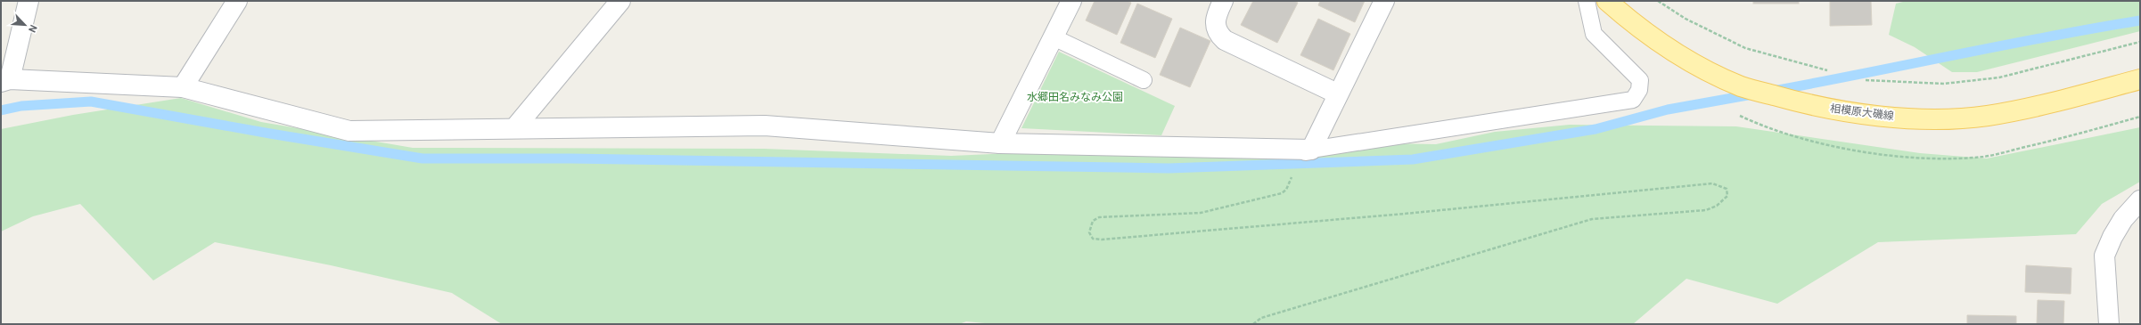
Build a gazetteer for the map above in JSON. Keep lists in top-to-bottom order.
{
  "streets": {
    "main road": ["相模原大磯線"]
  },
  "parks": ["水郷田名みなみ公園"],
  "north": "bottom right"
}
